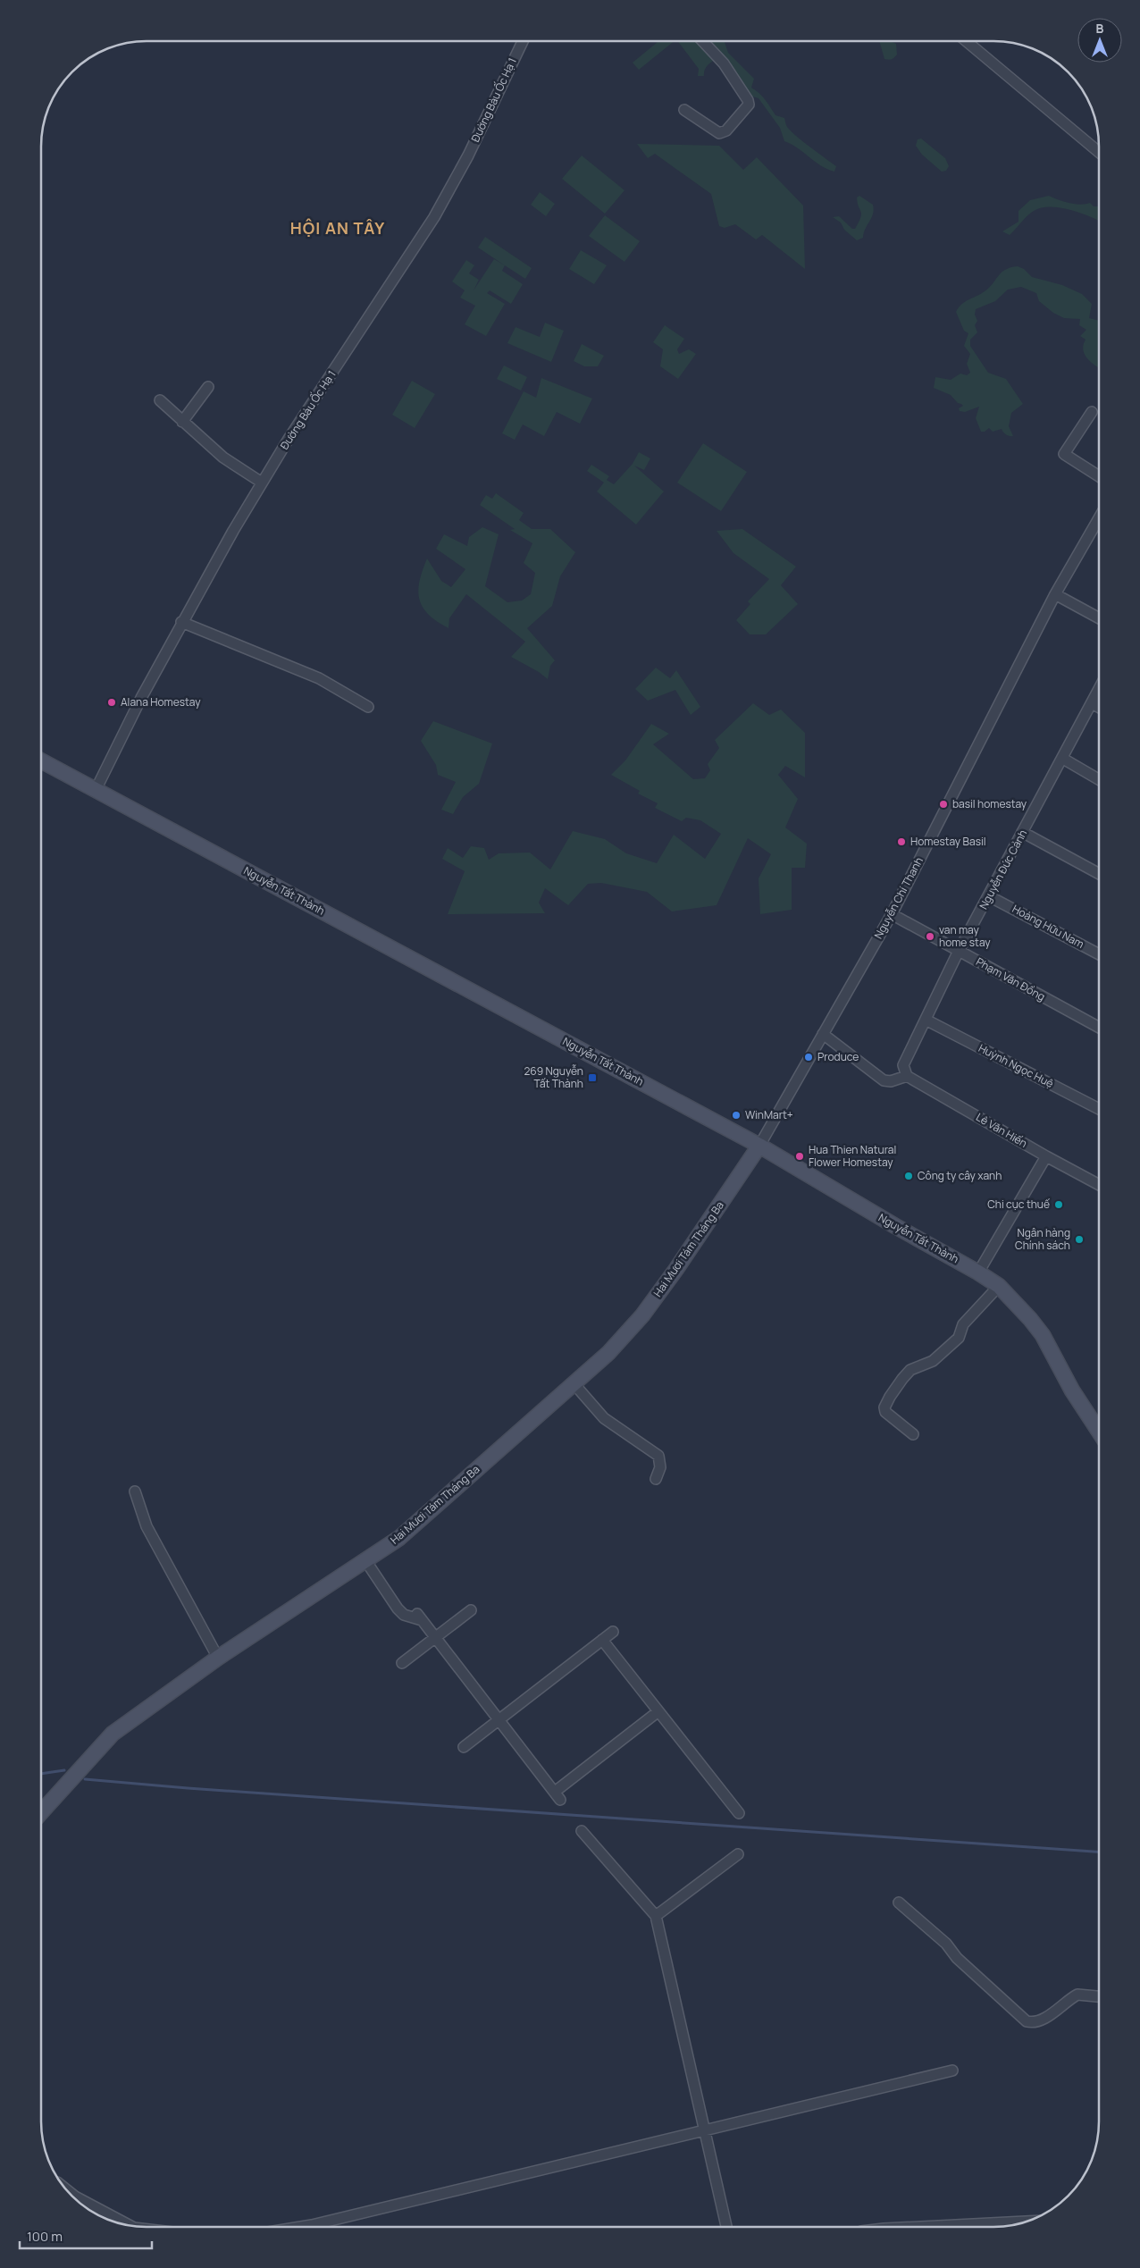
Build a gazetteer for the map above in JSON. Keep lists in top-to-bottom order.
{
  "streets": {
    "main road": ["Nguyễn Tất Thành", "Hai Mươi Tám Tháng Ba"],
    "street": [
      "Đường Bàu Ốc Hạ 1",
      "Nguyễn Đức Cảnh",
      "Nguyễn Chí Thanh",
      "Hoàng Hữu Nam",
      "Phạm Văn Đồng",
      "Huỳnh Ngọc Huệ",
      "Lê Văn Hiến"
    ]
  },
  "crossings": [
    ["Đường Bàu Ốc Hạ 1", "Nguyễn Tất Thành"],
    ["Nguyễn Đức Cảnh", "Hoàng Hữu Nam"],
    ["Nguyễn Đức Cảnh", "Phạm Văn Đồng"],
    ["Nguyễn Đức Cảnh", "Huỳnh Ngọc Huệ"],
    ["Nguyễn Đức Cảnh", "Lê Văn Hiến"],
    ["Nguyễn Tất Thành", "Nguyễn Chí Thanh"],
    ["Nguyễn Tất Thành", "Hai Mươi Tám Tháng Ba"],
    ["Nguyễn Chí Thanh", "Phạm Văn Đồng"],
    ["Nguyễn Chí Thanh", "Hai Mươi Tám Tháng Ba"]
  ],
  "districts": ["HỘI AN TÂY"],
  "places": {
    "other": [
      "Alana Homestay",
      "basil homestay",
      "Homestay Basil",
      "van may home stay",
      "Produce",
      "WinMart+",
      "Hua Thien Natural Flower Homestay",
      "Công ty cây xanh",
      "Chi cục thuế",
      "Ngân hàng Chính sách"
    ],
    "transit": ["269 Nguyễn Tất Thành"]
  },
  "scale_bar": "100 m",
  "north": "top"
}
